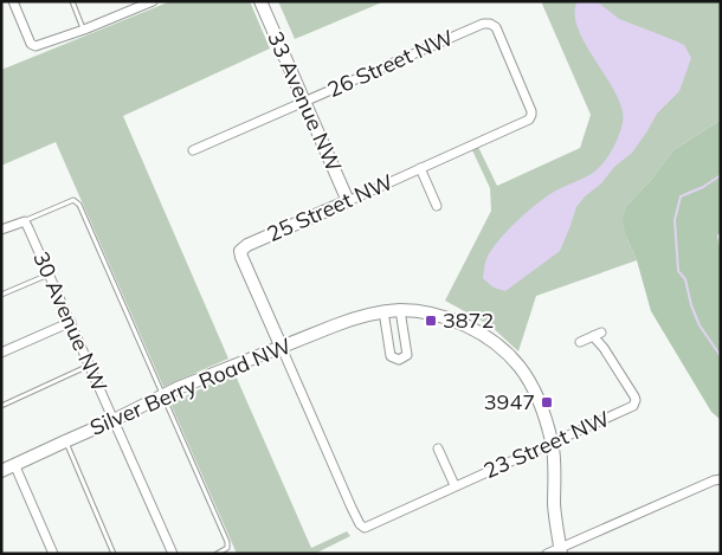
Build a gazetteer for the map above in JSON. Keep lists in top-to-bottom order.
{
  "streets": {
    "street": [
      "26 Street NW",
      "33 Avenue NW",
      "25 Street NW",
      "30 Avenue NW",
      "Silver Berry Road NW",
      "23 Street NW"
    ]
  },
  "crossings": [
    ["26 Street NW", "33 Avenue NW"],
    ["26 Street NW", "25 Street NW"],
    ["33 Avenue NW", "25 Street NW"],
    ["25 Street NW", "Silver Berry Road NW"],
    ["25 Street NW", "23 Street NW"],
    ["30 Avenue NW", "Silver Berry Road NW"],
    ["Silver Berry Road NW", "23 Street NW"]
  ],
  "places": {
    "transit": ["3872", "3947"]
  }
}
